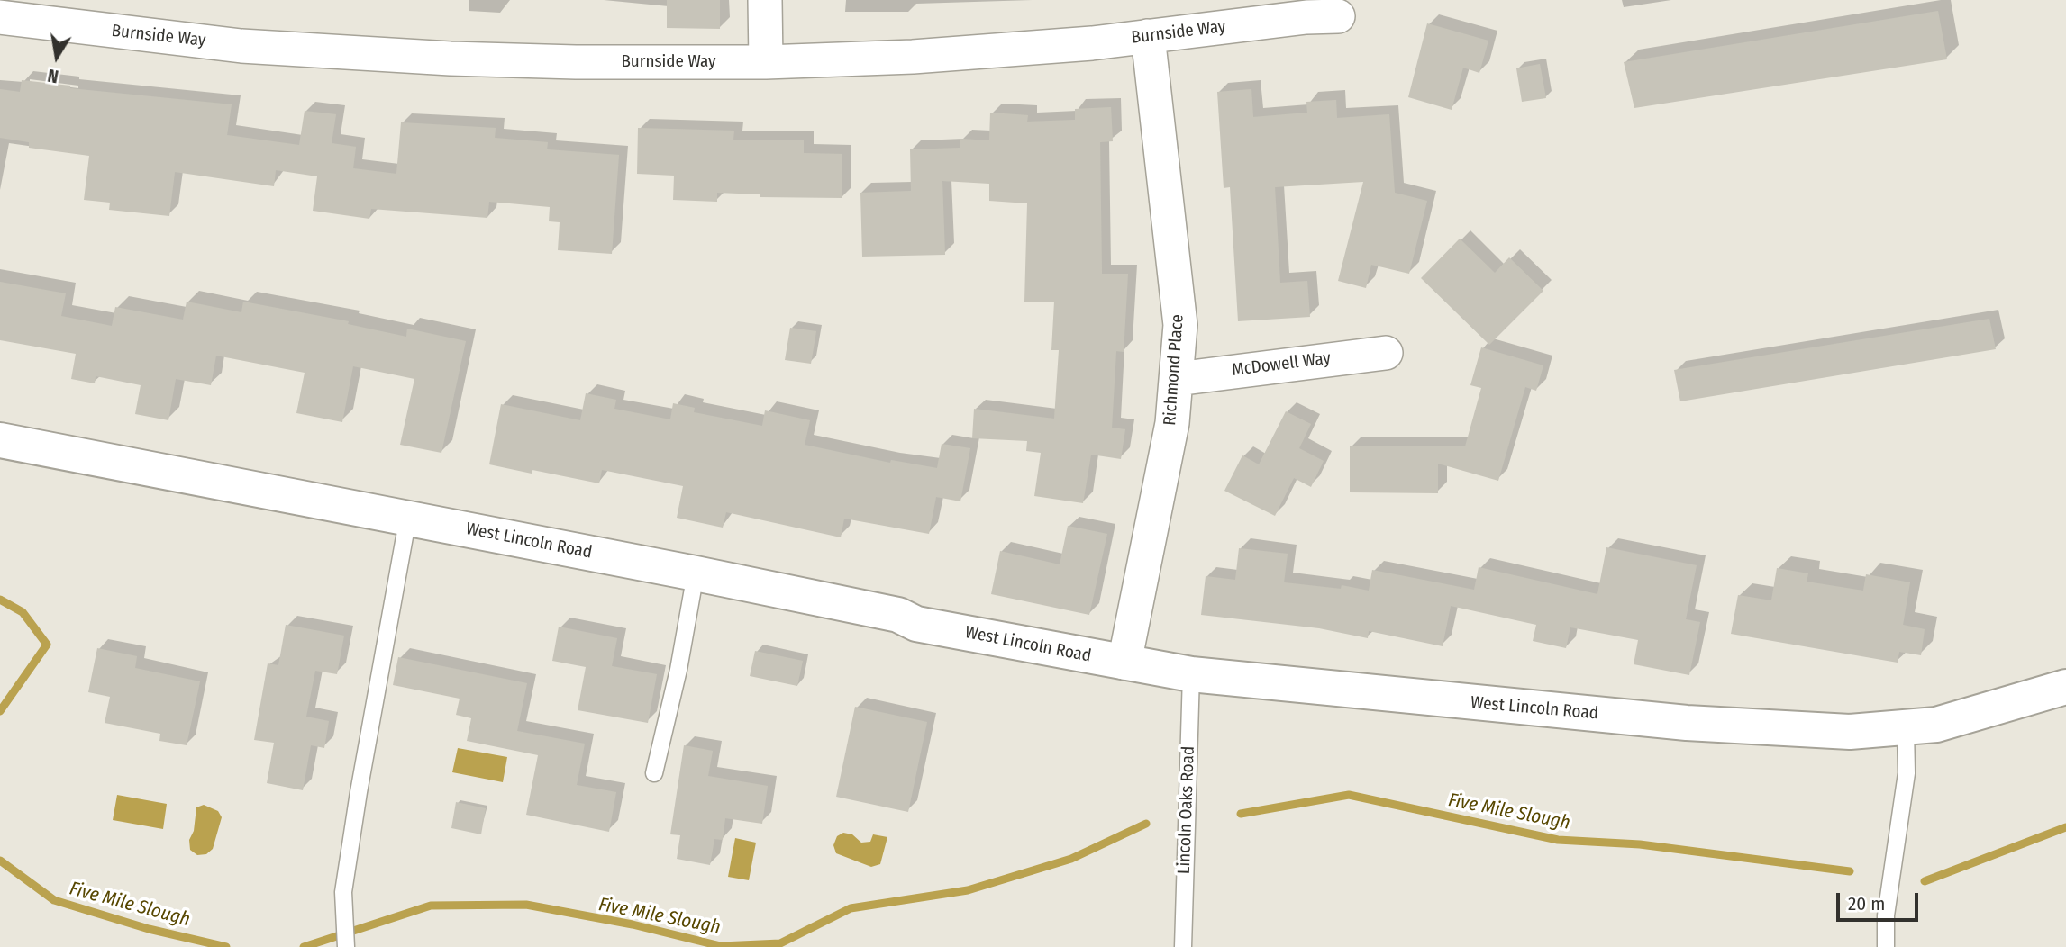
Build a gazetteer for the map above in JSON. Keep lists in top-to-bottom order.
{
  "streets": {
    "street": [
      "Burnside Way",
      "McDowell Way",
      "Richmond Place",
      "West Lincoln Road"
    ],
    "lane": ["Lincoln Oaks Road"]
  },
  "crossings": [
    ["Burnside Way", "Richmond Place"],
    ["McDowell Way", "Richmond Place"],
    ["Richmond Place", "West Lincoln Road"],
    ["West Lincoln Road", "Lincoln Oaks Road"]
  ],
  "water": ["Five Mile Slough"],
  "scale_bar": "20 m",
  "north": "bottom"
}
